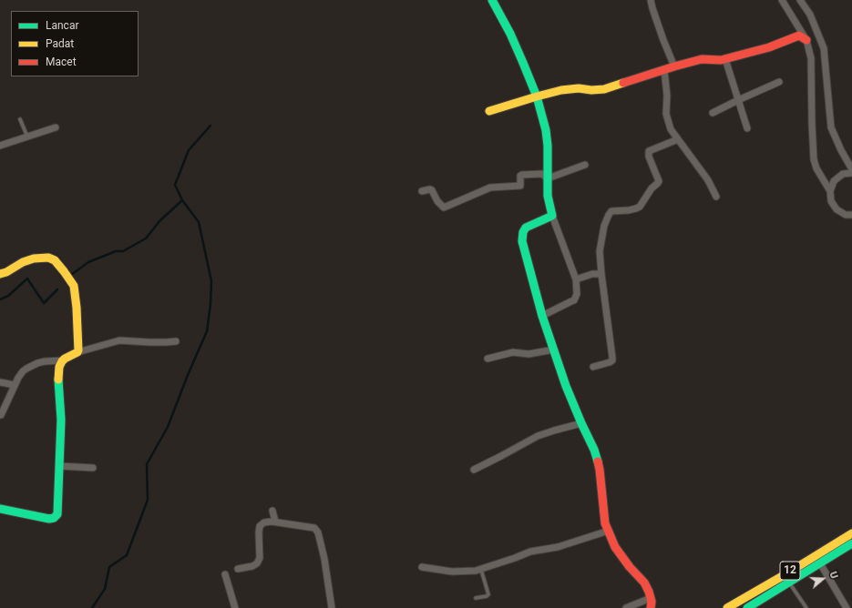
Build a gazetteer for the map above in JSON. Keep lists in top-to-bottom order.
{
  "streets": {
    "main road": ["12"]
  },
  "legend": ["Lancar", "Padat", "Macet"],
  "north": "right"
}
